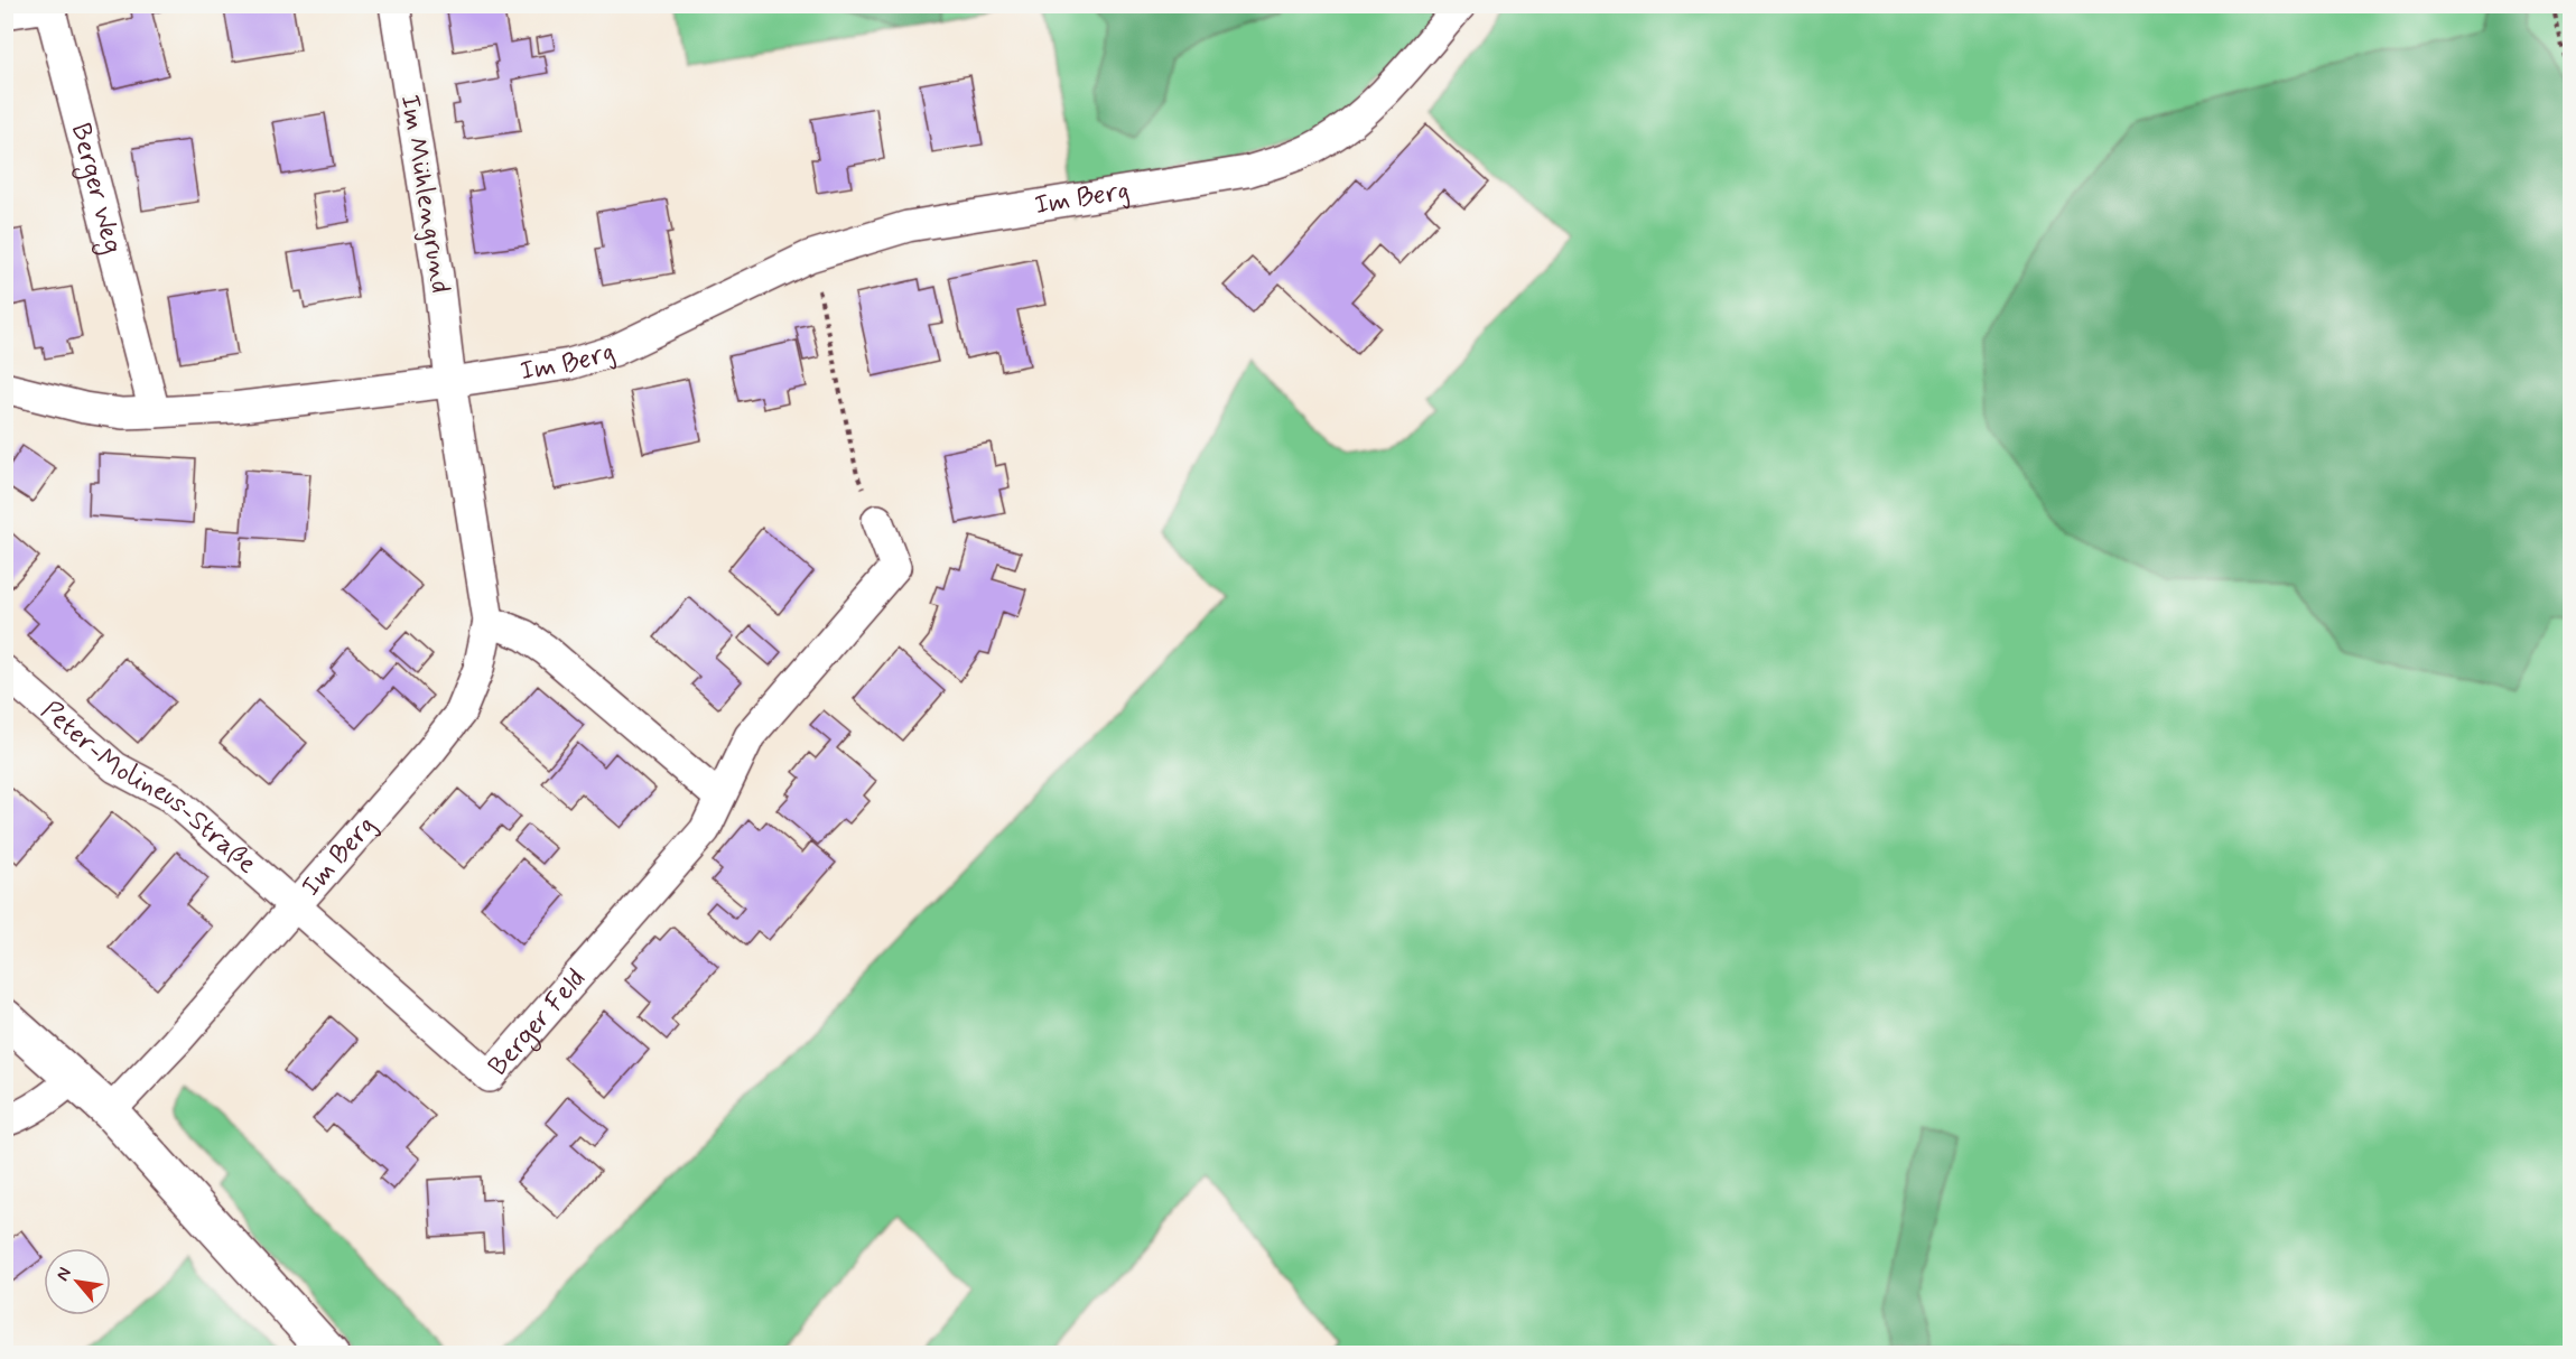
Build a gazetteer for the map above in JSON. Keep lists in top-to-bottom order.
{
  "streets": {
    "street": [
      "Berger Weg",
      "Im Mühlengrund",
      "Im Berg",
      "Peter-Molineus-Straße",
      "Berger Feld"
    ]
  },
  "crossings": [
    ["Im Mühlengrund", "Im Berg"],
    ["Im Berg", "Peter-Molineus-Straße"],
    ["Im Berg", "Berger Feld"],
    ["Peter-Molineus-Straße", "Berger Feld"]
  ],
  "north": "top left"
}
